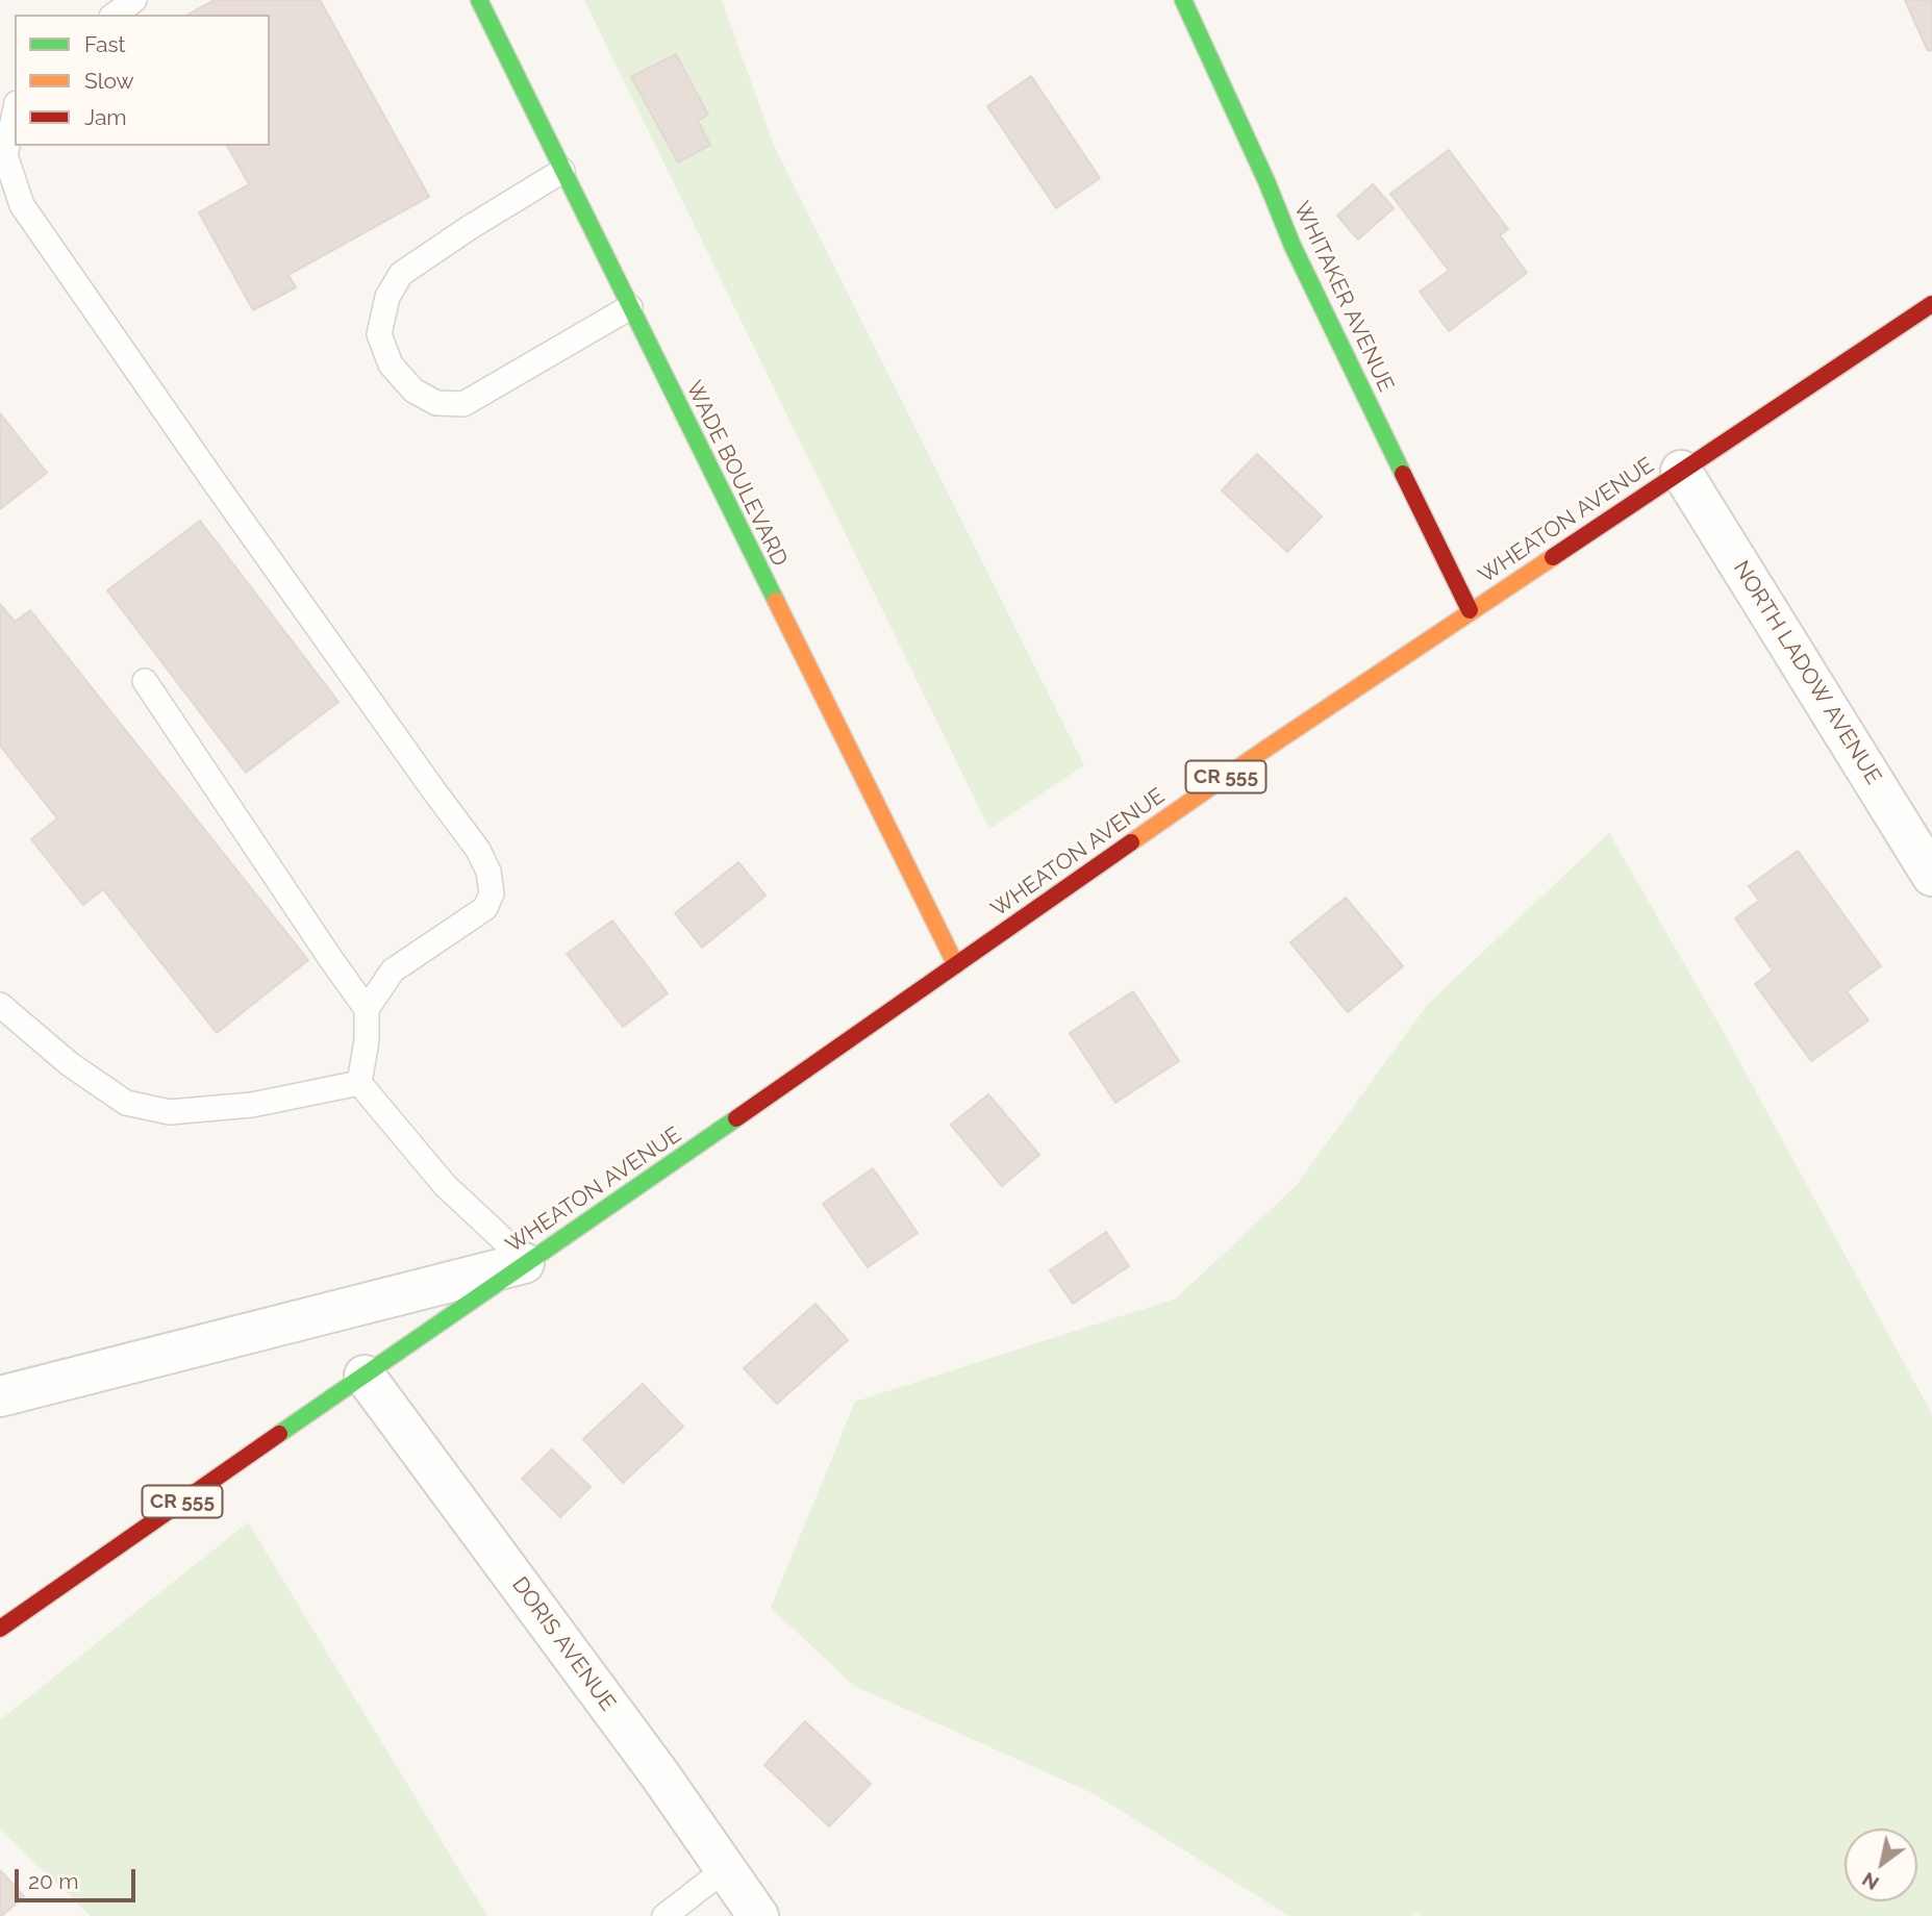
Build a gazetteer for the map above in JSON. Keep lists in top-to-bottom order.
{
  "streets": {
    "main road": [
      "WHITAKER AVENUE",
      "WADE BOULEVARD",
      "WHEATON AVENUE",
      "CR 555"
    ],
    "street": ["NORTH LADOW AVENUE", "DORIS AVENUE"]
  },
  "crossings": [
    ["WHITAKER AVENUE", "WHEATON AVENUE"],
    ["WADE BOULEVARD", "WHEATON AVENUE"],
    ["WHEATON AVENUE", "NORTH LADOW AVENUE"],
    ["WHEATON AVENUE", "CR 555"],
    ["WHEATON AVENUE", "DORIS AVENUE"],
    ["CR 555", "DORIS AVENUE"]
  ],
  "legend": ["Fast", "Slow", "Jam"],
  "scale_bar": "20 m",
  "north": "bottom left"
}
